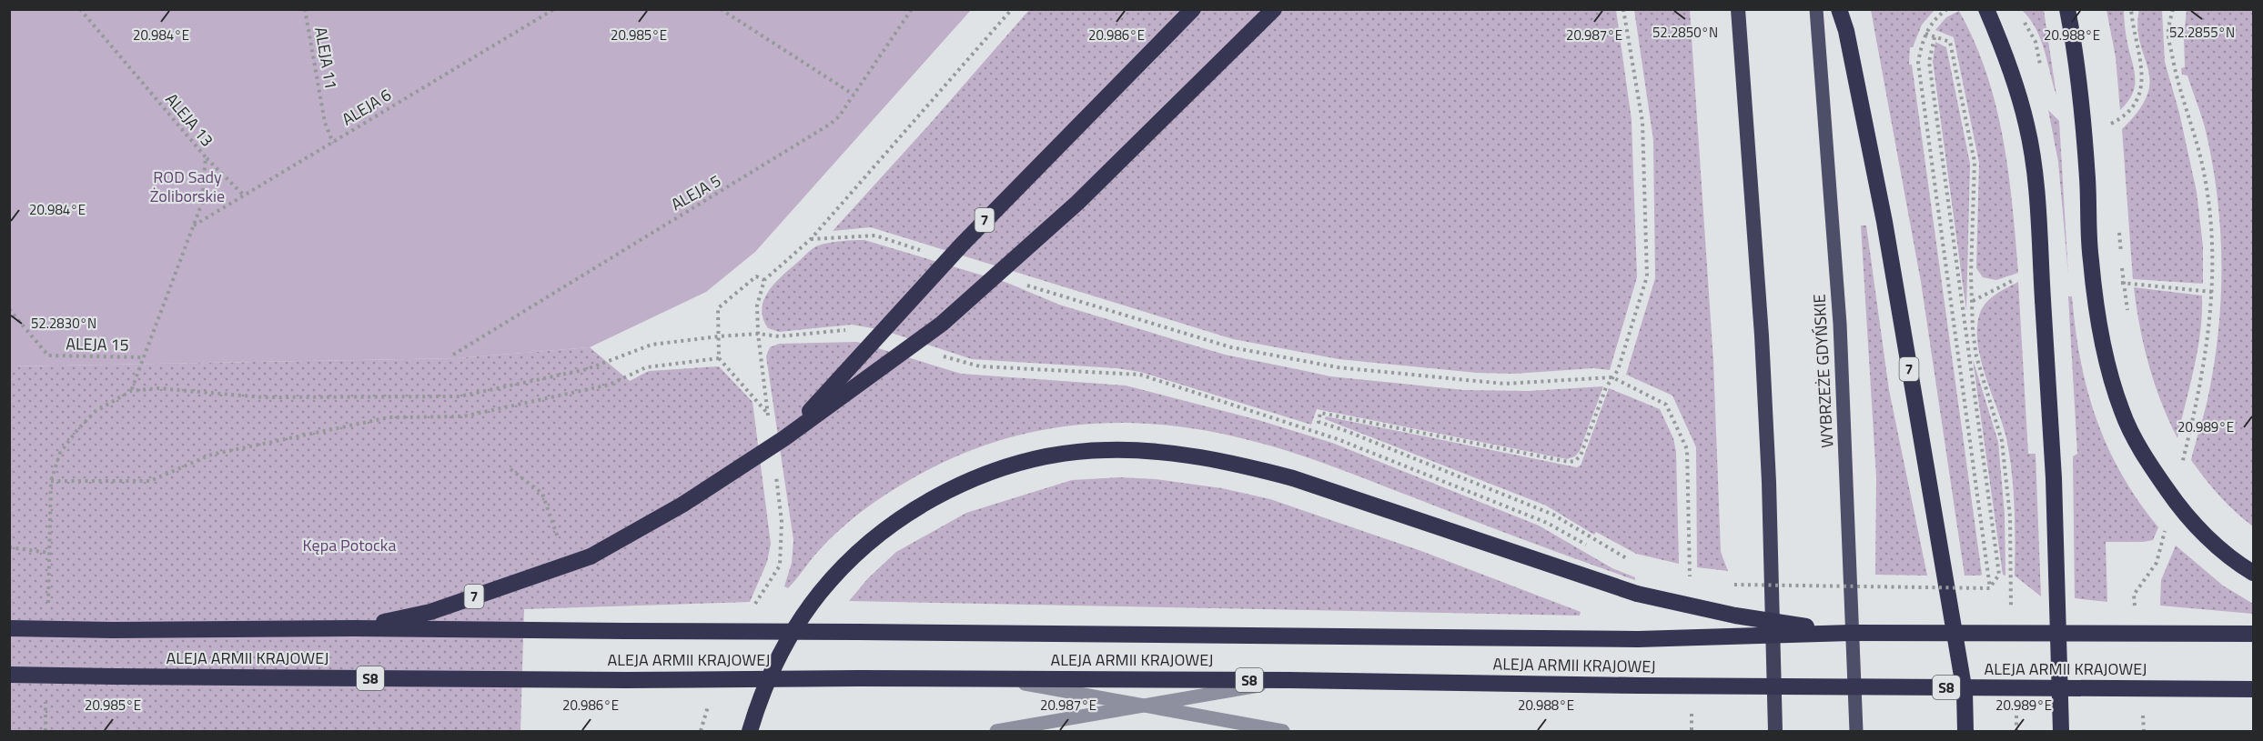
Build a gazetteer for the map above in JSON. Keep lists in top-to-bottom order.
{
  "streets": {
    "highway": ["7", "ALEJA ARMII KRAJOWEJ", "S8"],
    "main road": ["WYBRZEŻE GDYŃSKIE"],
    "path": [
      "ALEJA 11",
      "ALEJA 6",
      "ALEJA 13",
      "ALEJA 5",
      "ALEJA 15"
    ]
  },
  "crossings": [
    ["ALEJA 11", "ALEJA 6"],
    ["ALEJA 6", "ALEJA 13"],
    ["ALEJA 13", "ALEJA 15"]
  ],
  "parks": ["ROD Sady Żoliborskie", "Kępa Potocka"],
  "coordinates": [
    "52.2855°N",
    "52.2850°N",
    "20.984°E",
    "20.985°E",
    "20.986°E",
    "20.987°E",
    "20.988°E",
    "52.2830°N",
    "20.989°E"
  ]
}
